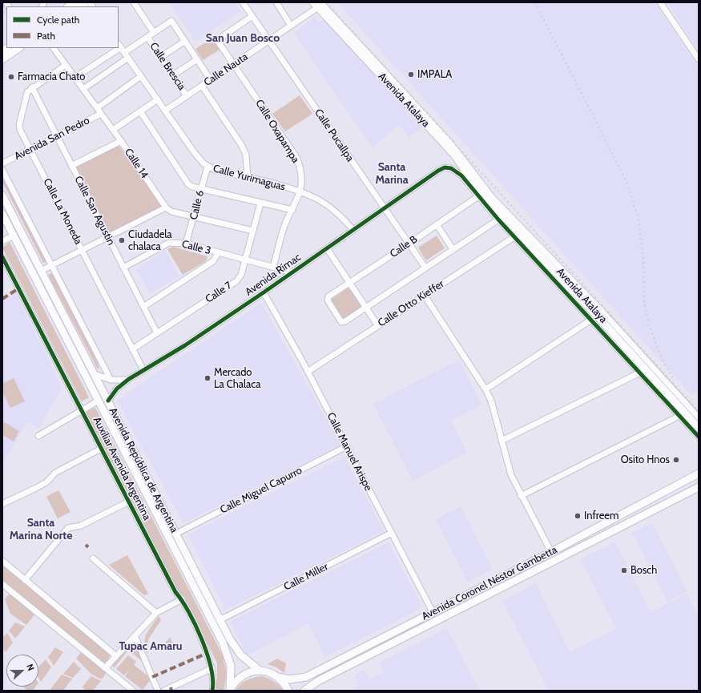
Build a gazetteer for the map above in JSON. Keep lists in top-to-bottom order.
{
  "streets": {
    "main road": ["Avenida Atalaya", "Avenida República de Argentina", "Avenida Coronel Néstor Gambetta"],
    "street": [
      "Calle Brescia",
      "Calle Nauta",
      "Calle Oxapampa",
      "Calle Pucallpa",
      "Avenida San Pedro",
      "Calle 14",
      "Calle Yurimaguas",
      "Calle 6",
      "Calle San Agustin",
      "Calle La Moneda",
      "Calle B",
      "Calle 3",
      "Avenida Rímac",
      "Calle 7",
      "Calle Otto Kieffer",
      "Calle Manuel Arispe",
      "Auxiliar Avenida Argentina",
      "Calle Miguel Capurro",
      "Calle Miller"
    ]
  },
  "crossings": [
    ["Calle Brescia", "Calle Nauta"],
    ["Calle Nauta", "Avenida Atalaya"],
    ["Calle Nauta", "Calle Oxapampa"],
    ["Calle Nauta", "Calle Pucallpa"],
    ["Calle Nauta", "Calle Yurimaguas"],
    ["Avenida Atalaya", "Calle B"],
    ["Avenida Atalaya", "Avenida Rímac"],
    ["Avenida Atalaya", "Calle Otto Kieffer"],
    ["Calle Oxapampa", "Calle Pucallpa"],
    ["Calle Oxapampa", "Calle Yurimaguas"],
    ["Calle Oxapampa", "Calle 3"],
    ["Calle Pucallpa", "Calle B"],
    ["Calle Pucallpa", "Avenida Rímac"],
    ["Avenida San Pedro", "Calle 14"],
    ["Avenida San Pedro", "Calle San Agustin"],
    ["Avenida San Pedro", "Calle La Moneda"],
    ["Calle 14", "Calle La Moneda"],
    ["Calle Yurimaguas", "Calle 6"],
    ["Calle Yurimaguas", "Avenida Rímac"],
    ["Calle 6", "Calle 3"],
    ["Calle San Agustin", "Calle La Moneda"],
    ["Calle San Agustin", "Calle 3"],
    ["Calle San Agustin", "Calle 7"],
    ["Calle La Moneda", "Avenida Rímac"],
    ["Calle La Moneda", "Calle 7"],
    ["Calle 3", "Calle 7"],
    ["Avenida Rímac", "Calle Manuel Arispe"],
    ["Avenida Rímac", "Avenida República de Argentina"],
    ["Calle Otto Kieffer", "Calle Manuel Arispe"],
    ["Calle Manuel Arispe", "Calle Miguel Capurro"],
    ["Calle Manuel Arispe", "Calle Miller"],
    ["Calle Manuel Arispe", "Avenida Coronel Néstor Gambetta"],
    ["Avenida República de Argentina", "Calle Miguel Capurro"],
    ["Avenida República de Argentina", "Calle Miller"],
    ["Avenida República de Argentina", "Avenida Coronel Néstor Gambetta"]
  ],
  "districts": [
    "San Juan Bosco",
    "Santa Marina",
    "Santa Marina Norte",
    "Tupac Amaru"
  ],
  "places": [
    "IMPALA",
    "Farmacia Chato",
    "Ciudadela chalaca",
    "Mercado La Chalaca",
    "Osito Hnos",
    "Infreem",
    "Bosch"
  ],
  "legend": ["Cycle path", "Path"],
  "north": "right"
}
